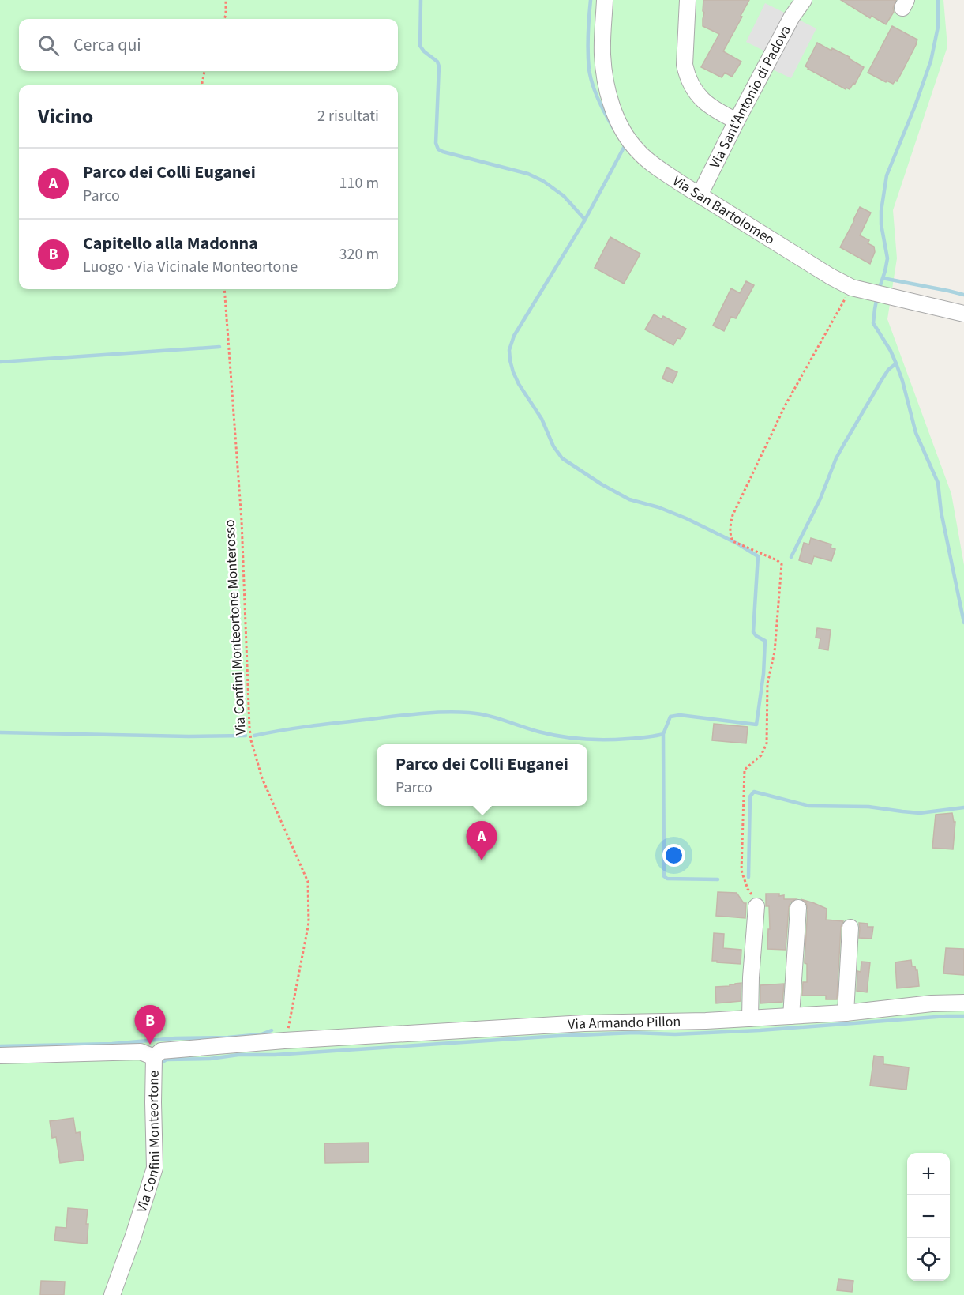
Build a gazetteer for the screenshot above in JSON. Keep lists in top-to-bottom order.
{
  "streets": {
    "street": [
      "Via Sant'Antonio di Padova",
      "Via San Bartolomeo",
      "Via Armando Pillon",
      "Via Confini Monteortone"
    ],
    "path": ["Via Confini Monteortone Monterosso"]
  },
  "crossings": [
    ["Via Sant'Antonio di Padova", "Via San Bartolomeo"],
    ["Via Confini Monteortone Monterosso", "Via Armando Pillon"],
    ["Via Confini Monteortone Monterosso", "Via Confini Monteortone"],
    ["Via Armando Pillon", "Via Confini Monteortone"]
  ],
  "page": {
    "search": "Cerca qui",
    "heading": ["Vicino", "2 risultati"],
    "list": [
      {
        "mark": "A",
        "name": "Parco dei Colli Euganei",
        "note": "Parco",
        "value": "110 m"
      },
      {
        "mark": "B",
        "name": "Capitello alla Madonna",
        "note": "Luogo · Via Vicinale Monteortone",
        "value": "320 m"
      }
    ],
    "popup": ["Parco dei Colli Euganei", "Parco"],
    "pins": ["A", "B"],
    "map_buttons": ["+", "−"]
  }
}
